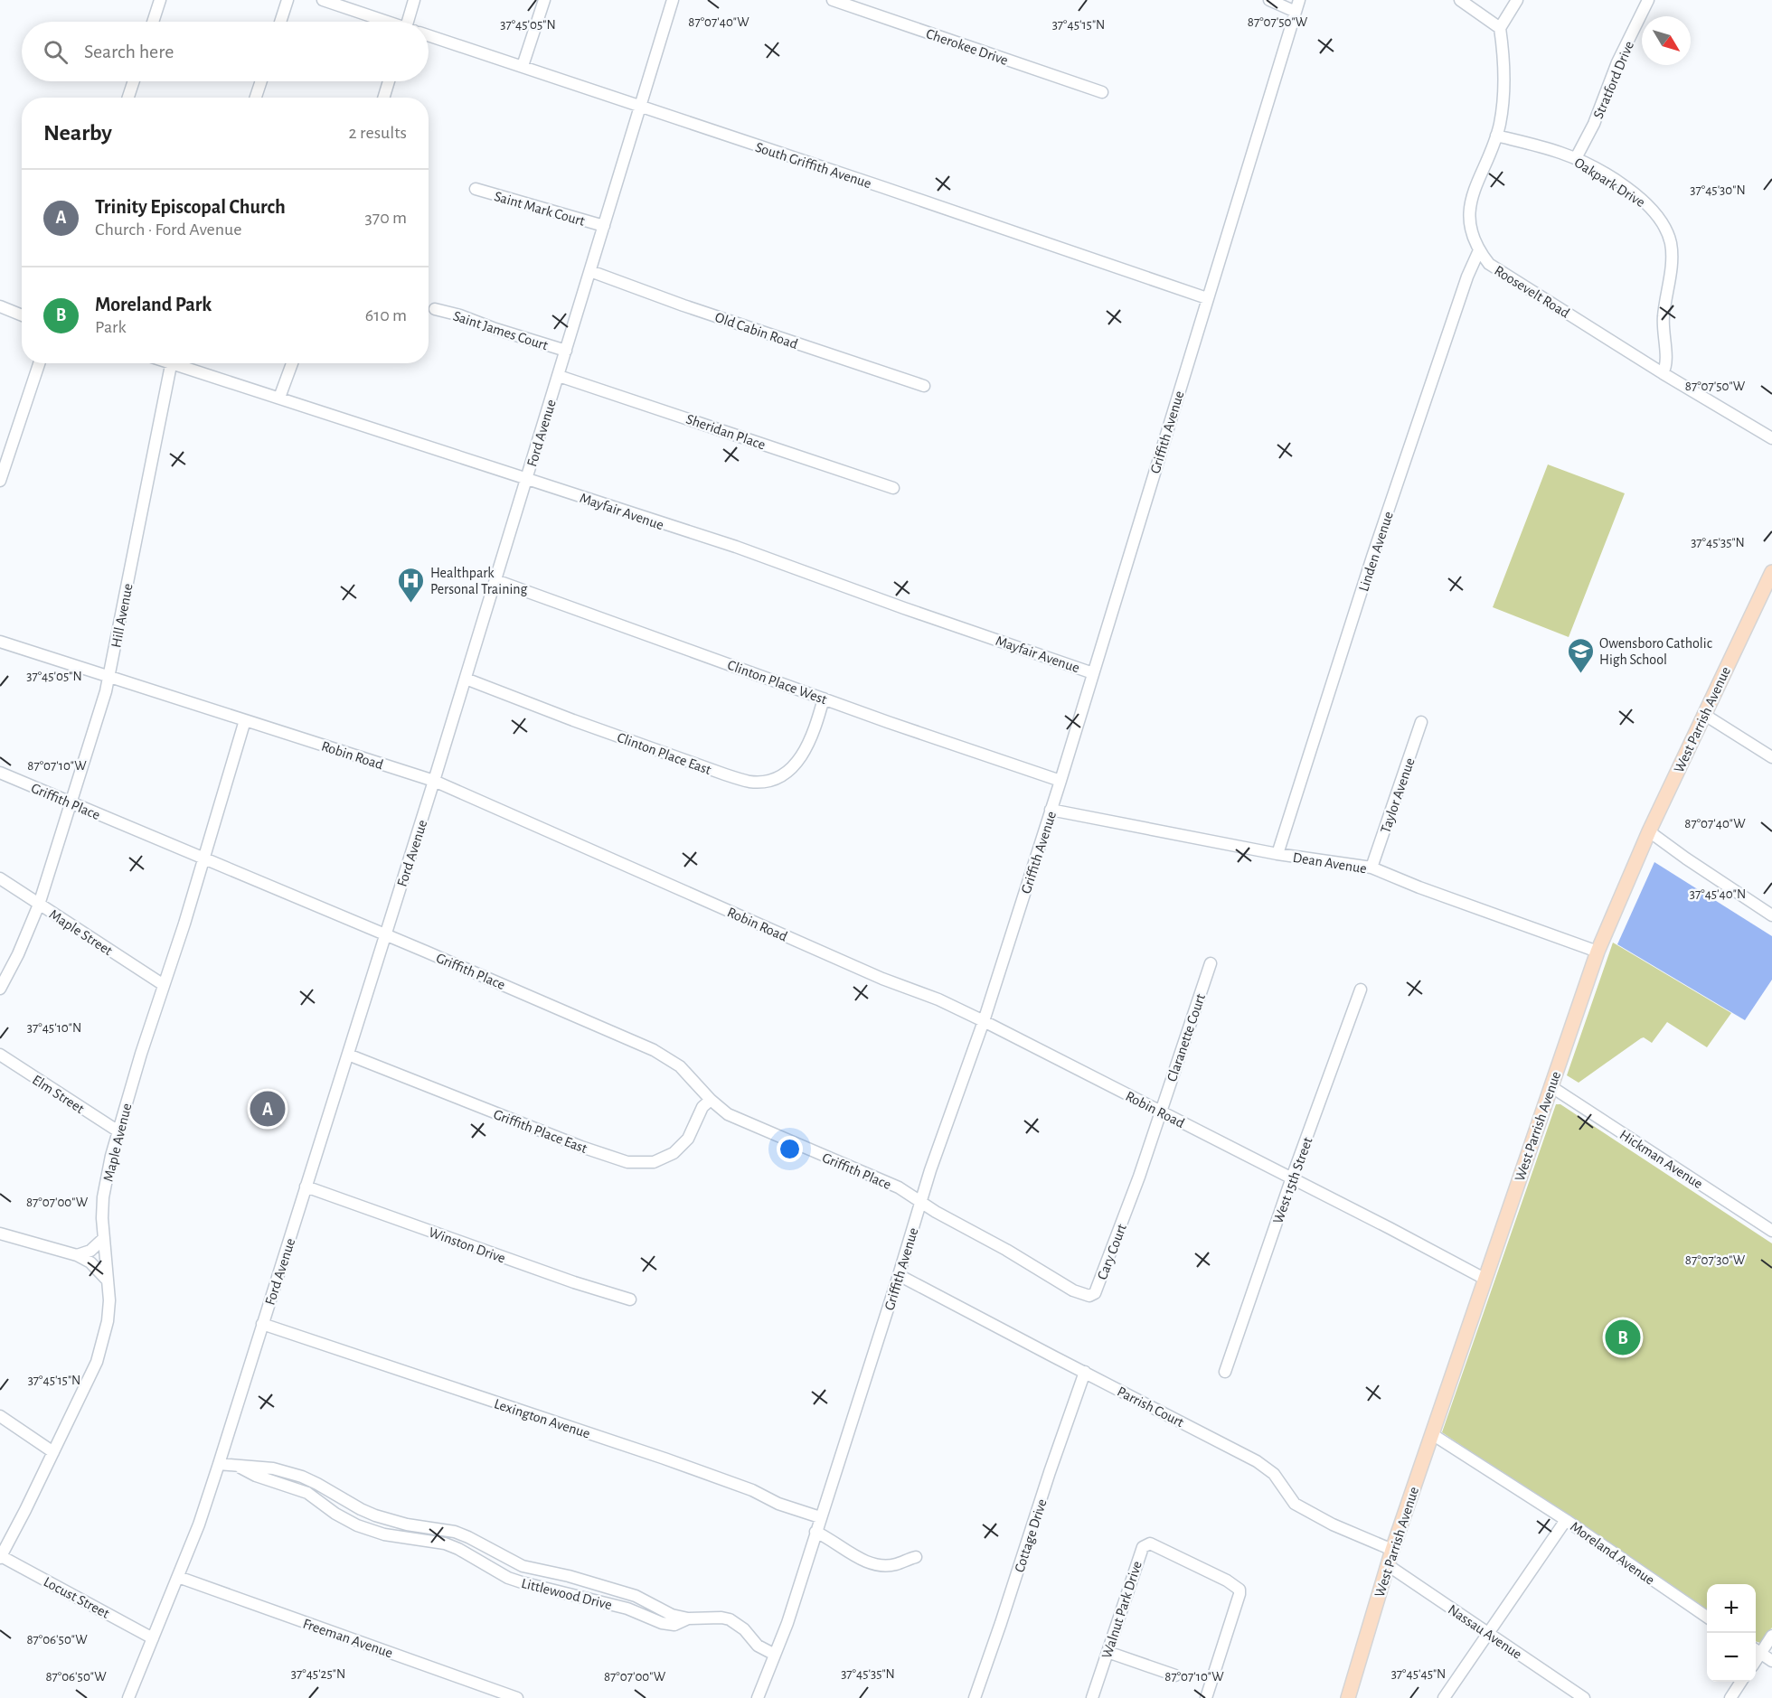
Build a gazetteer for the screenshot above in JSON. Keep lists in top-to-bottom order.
{
  "streets": {
    "main road": ["West Parrish Avenue"],
    "street": [
      "Cherokee Drive",
      "Stratford Drive",
      "South Griffith Avenue",
      "Oakpark Drive",
      "Saint Mark Court",
      "Roosevelt Road",
      "Saint James Court",
      "Old Cabin Road",
      "Sheridan Place",
      "Griffith Avenue",
      "Ford Avenue",
      "Mayfair Avenue",
      "Linden Avenue",
      "Hill Avenue",
      "Clinton Place West",
      "Clinton Place East",
      "Robin Road",
      "Taylor Avenue",
      "Griffith Place",
      "Dean Avenue",
      "Maple Street",
      "Claranette Court",
      "Elm Street",
      "Griffith Place East",
      "Maple Avenue",
      "Hickman Avenue",
      "West 15th Street",
      "Winston Drive",
      "Cary Court",
      "Parrish Court",
      "Lexington Avenue",
      "Cottage Drive",
      "Moreland Avenue",
      "Littlewood Drive",
      "Locust Street",
      "Walnut Park Drive",
      "Nassau Avenue",
      "Freeman Avenue"
    ]
  },
  "crossings": [
    ["Stratford Drive", "Oakpark Drive"],
    ["South Griffith Avenue", "Griffith Avenue"],
    ["South Griffith Avenue", "Ford Avenue"],
    ["Oakpark Drive", "Roosevelt Road"],
    ["Saint Mark Court", "Ford Avenue"],
    ["Roosevelt Road", "Linden Avenue"],
    ["Saint James Court", "Ford Avenue"],
    ["Old Cabin Road", "Ford Avenue"],
    ["Sheridan Place", "Ford Avenue"],
    ["Griffith Avenue", "Mayfair Avenue"],
    ["Griffith Avenue", "Clinton Place West"],
    ["Griffith Avenue", "Robin Road"],
    ["Griffith Avenue", "Griffith Place"],
    ["Griffith Avenue", "Dean Avenue"],
    ["Griffith Avenue", "Cary Court"],
    ["Griffith Avenue", "Parrish Court"],
    ["Griffith Avenue", "Lexington Avenue"],
    ["Griffith Avenue", "Littlewood Drive"],
    ["Ford Avenue", "Mayfair Avenue"],
    ["Ford Avenue", "Clinton Place West"],
    ["Ford Avenue", "Clinton Place East"],
    ["Ford Avenue", "Robin Road"],
    ["Ford Avenue", "Griffith Place"],
    ["Ford Avenue", "Griffith Place East"],
    ["Ford Avenue", "Winston Drive"],
    ["Ford Avenue", "Lexington Avenue"],
    ["Ford Avenue", "Littlewood Drive"],
    ["Ford Avenue", "Locust Street"],
    ["Ford Avenue", "Freeman Avenue"],
    ["Linden Avenue", "Dean Avenue"],
    ["Hill Avenue", "Robin Road"],
    ["Hill Avenue", "Griffith Place"],
    ["Hill Avenue", "Maple Street"],
    ["Clinton Place West", "Clinton Place East"],
    ["West Parrish Avenue", "Robin Road"],
    ["West Parrish Avenue", "Dean Avenue"],
    ["West Parrish Avenue", "Hickman Avenue"],
    ["West Parrish Avenue", "Parrish Court"],
    ["West Parrish Avenue", "Moreland Avenue"],
    ["West Parrish Avenue", "Nassau Avenue"],
    ["Robin Road", "Claranette Court"],
    ["Robin Road", "Maple Avenue"],
    ["Robin Road", "West 15th Street"],
    ["Robin Road", "Cary Court"],
    ["Taylor Avenue", "Dean Avenue"],
    ["Griffith Place", "Griffith Place East"],
    ["Griffith Place", "Maple Avenue"],
    ["Griffith Place", "Cary Court"],
    ["Maple Street", "Maple Avenue"],
    ["Claranette Court", "Cary Court"],
    ["Elm Street", "Maple Avenue"],
    ["Maple Avenue", "Locust Street"],
    ["Parrish Court", "Cottage Drive"]
  ],
  "places": {
    "hospital": ["Healthpark Personal Training"],
    "school or university": ["Owensboro Catholic High School"]
  },
  "north": "bottom right",
  "page": {
    "search": "Search here",
    "heading": ["Nearby", "2 results"],
    "list": [
      {
        "mark": "A",
        "name": "Trinity Episcopal Church",
        "note": "Church · Ford Avenue",
        "value": "370 m"
      },
      {
        "mark": "B",
        "name": "Moreland Park",
        "note": "Park",
        "value": "610 m"
      }
    ],
    "pins": ["A", "B"],
    "map_buttons": ["+", "−"]
  },
  "coordinates": [
    "87°07'40\"W",
    "87°07'50\"W",
    "37°45'05\"N",
    "37°45'15\"N",
    "37°45'30\"N",
    "37°45'35\"N",
    "87°07'10\"W",
    "37°45'40\"N",
    "37°45'10\"N",
    "87°07'00\"W",
    "87°07'30\"W",
    "87°06'50\"W",
    "37°45'25\"N",
    "37°45'45\"N"
  ]
}
